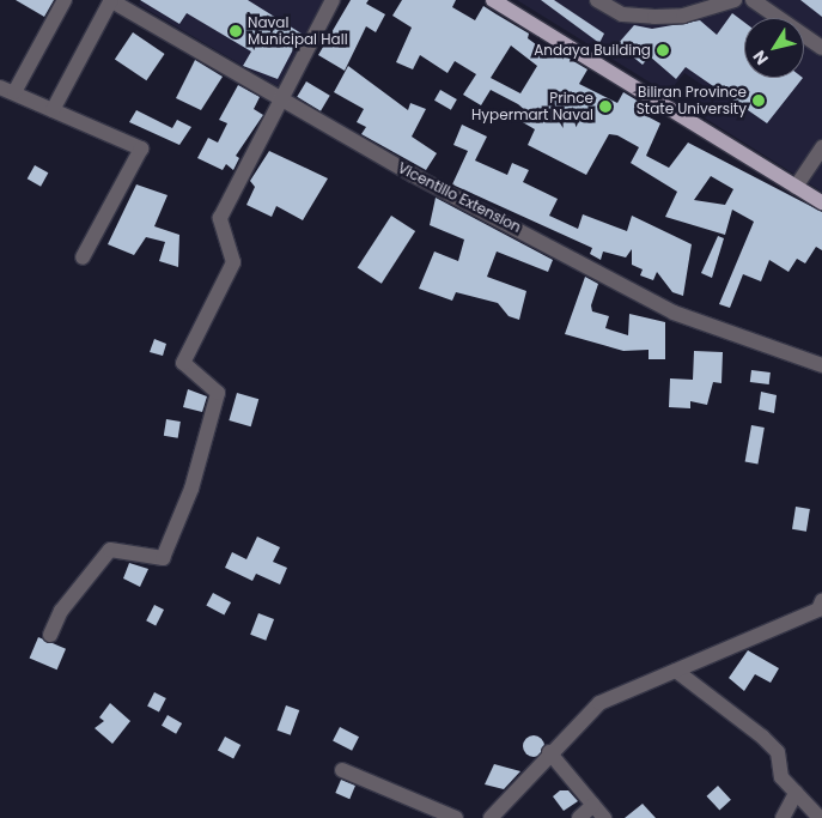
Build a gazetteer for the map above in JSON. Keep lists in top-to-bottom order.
{
  "streets": {
    "street": ["Vicentillo Extension"]
  },
  "places": [
    "Naval Municipal Hall",
    "Andaya Building",
    "Biliran Province State University",
    "Prince Hypermart Naval"
  ],
  "north": "bottom left"
}
